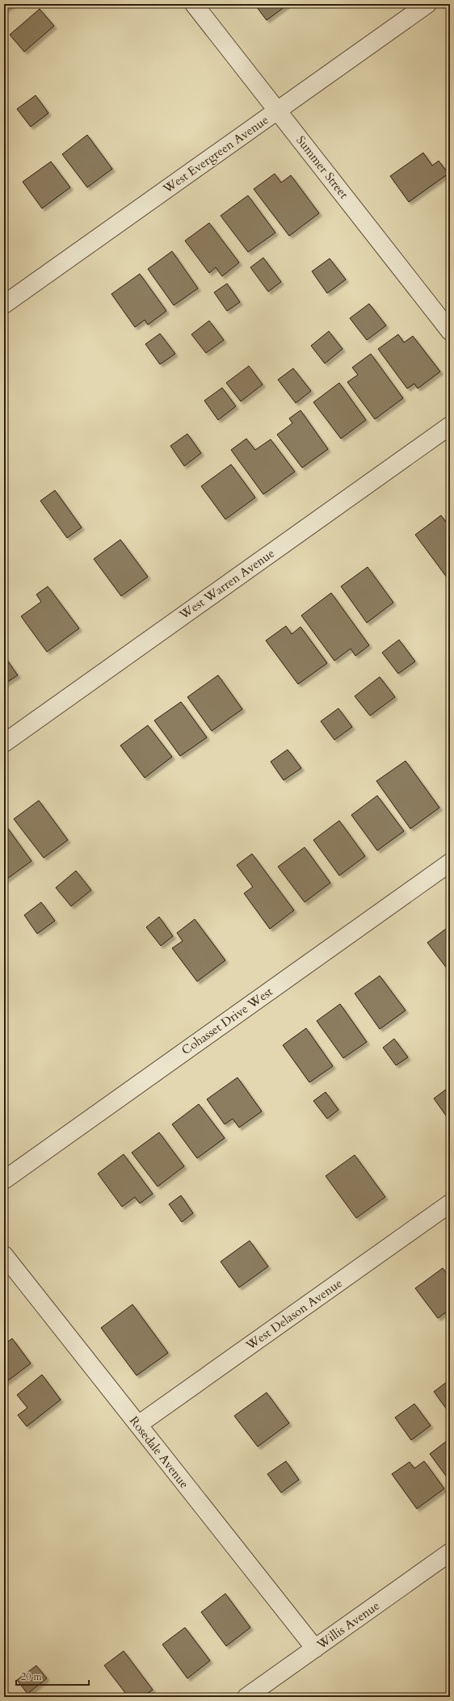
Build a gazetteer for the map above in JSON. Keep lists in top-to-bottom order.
{
  "streets": {
    "street": [
      "West Evergreen Avenue",
      "Summer Street",
      "West Warren Avenue",
      "Cohasset Drive West",
      "West Delason Avenue",
      "Rosedale Avenue",
      "Willis Avenue"
    ]
  },
  "crossings": [
    ["West Evergreen Avenue", "Summer Street"],
    ["West Delason Avenue", "Rosedale Avenue"],
    ["Rosedale Avenue", "Willis Avenue"]
  ],
  "scale_bar": "20 m"
}
